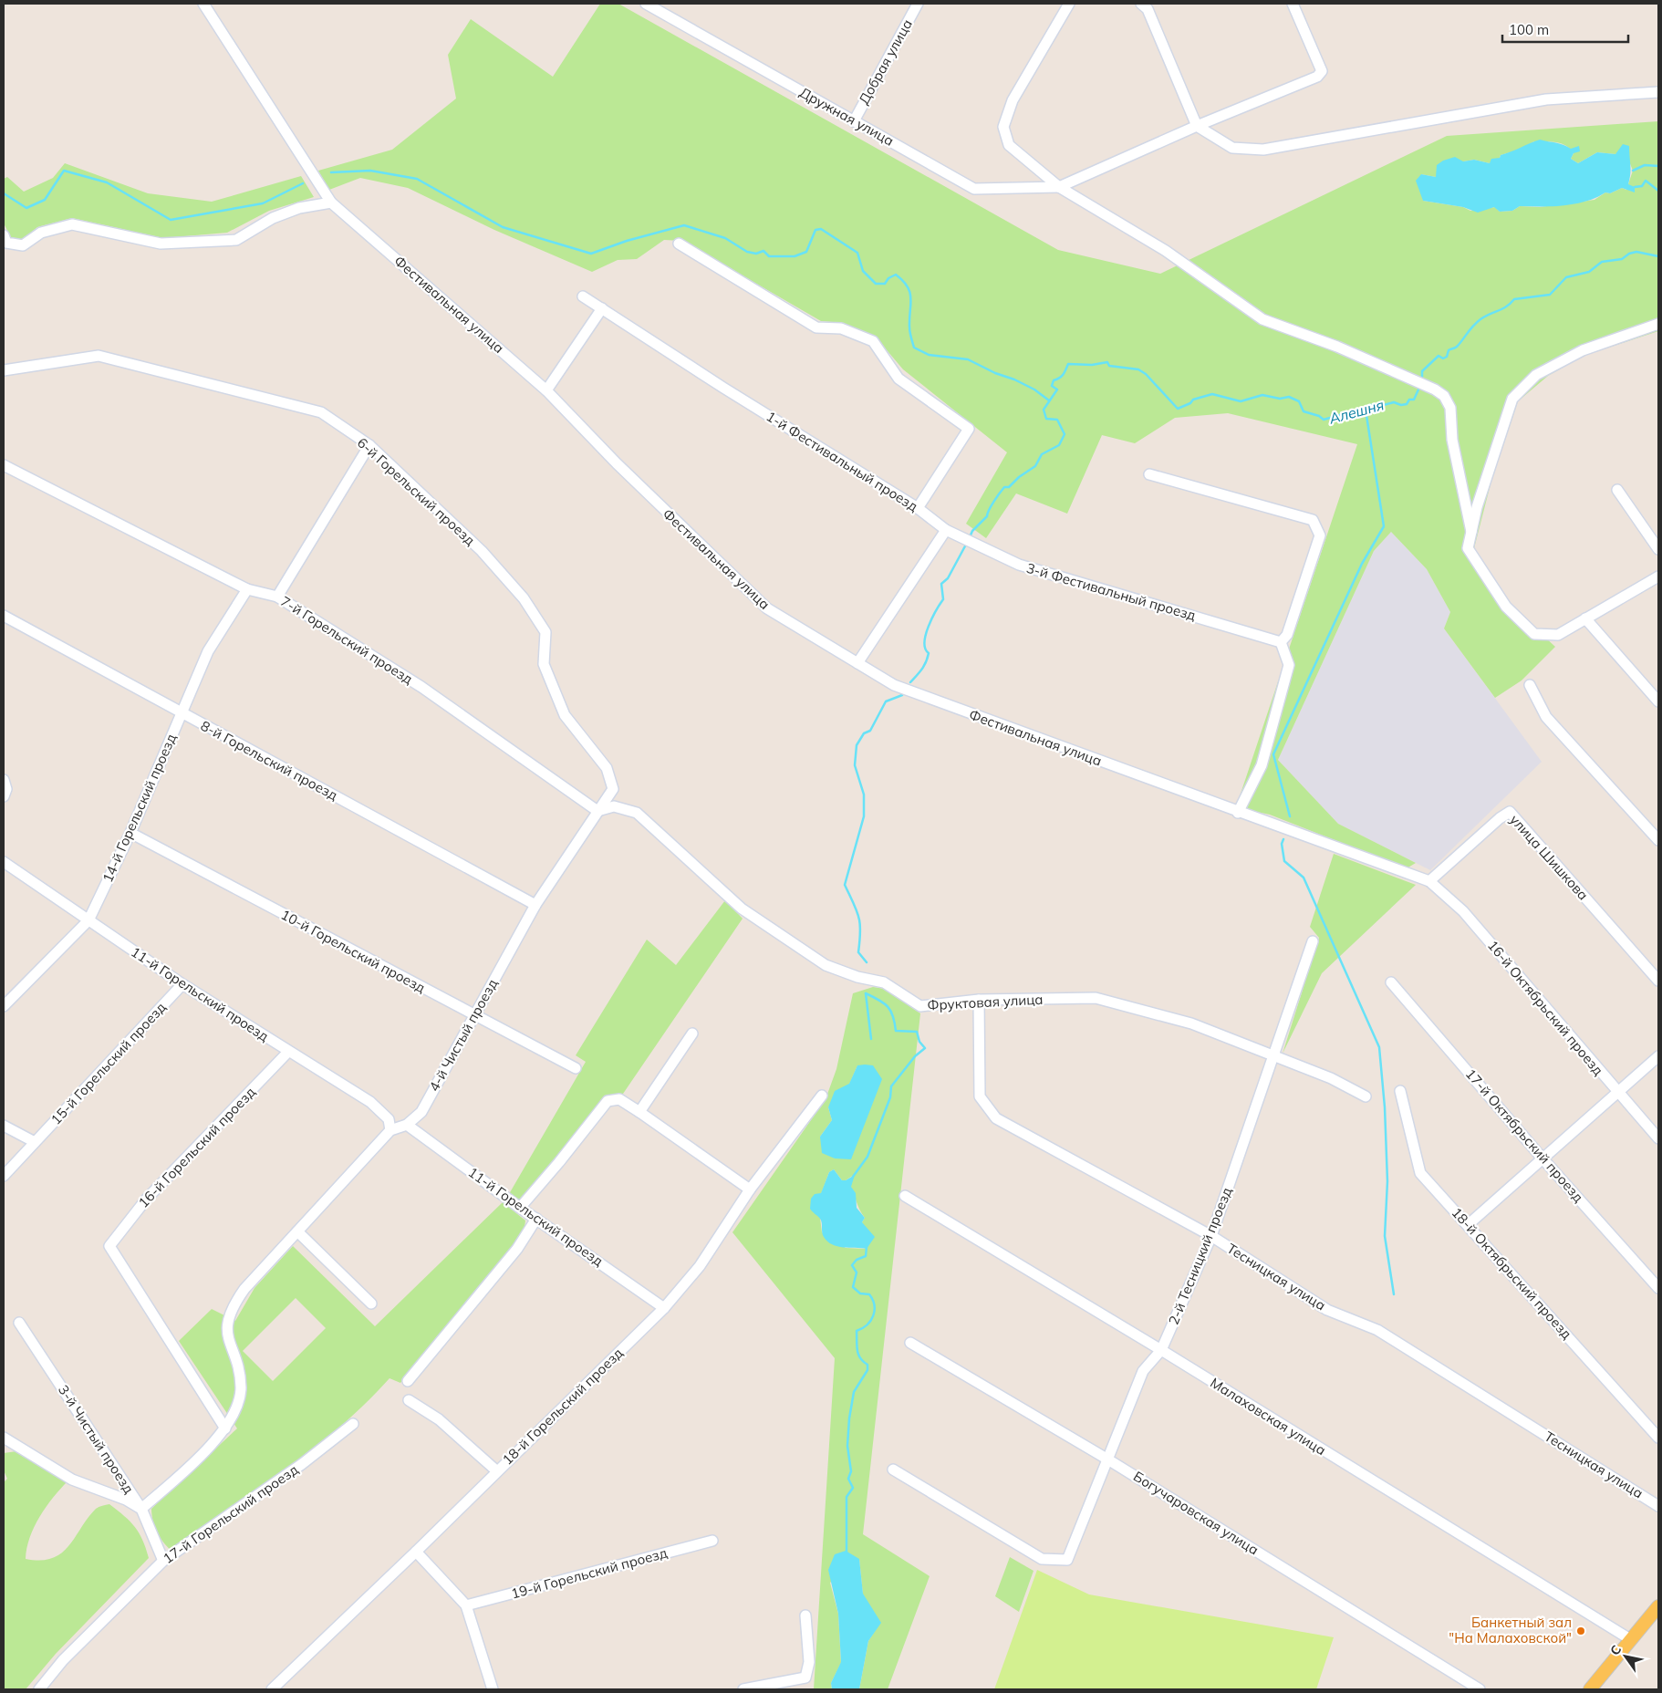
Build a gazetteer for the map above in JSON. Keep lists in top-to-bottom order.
{
  "streets": {
    "street": [
      "Добрая улица",
      "Дружная улица",
      "Фестивальная улица",
      "1-й Фестивальный проезд",
      "6-й Горельский проезд",
      "3-й Фестивальный проезд",
      "7-й Горельский проезд",
      "8-й Горельский проезд",
      "14-й Горельский проезд",
      "улица Шишкова",
      "10-й Горельский проезд",
      "11-й Горельский проезд",
      "Фруктовая улица",
      "16-й Октябрьский проезд",
      "4-й Чистый проезд",
      "15-й Горельский проезд",
      "17-й Октябрьский проезд",
      "16-й Горельский проезд",
      "2-й Тесницкий проезд",
      "18-й Октябрьский проезд",
      "Тесницкая улица",
      "18-й Горельский проезд",
      "Малаховская улица",
      "3-й Чистый проезд",
      "Богучаровская улица",
      "17-й Горельский проезд",
      "19-й Горельский проезд"
    ]
  },
  "crossings": [
    ["Добрая улица", "Дружная улица"],
    ["Фестивальная улица", "улица Шишкова"],
    ["Фестивальная улица", "16-й Октябрьский проезд"],
    ["1-й Фестивальный проезд", "3-й Фестивальный проезд"],
    ["6-й Горельский проезд", "7-й Горельский проезд"],
    ["6-й Горельский проезд", "Фруктовая улица"],
    ["6-й Горельский проезд", "4-й Чистый проезд"],
    ["7-й Горельский проезд", "14-й Горельский проезд"],
    ["7-й Горельский проезд", "Фруктовая улица"],
    ["7-й Горельский проезд", "4-й Чистый проезд"],
    ["8-й Горельский проезд", "14-й Горельский проезд"],
    ["8-й Горельский проезд", "4-й Чистый проезд"],
    ["14-й Горельский проезд", "10-й Горельский проезд"],
    ["14-й Горельский проезд", "11-й Горельский проезд"],
    ["улица Шишкова", "16-й Октябрьский проезд"],
    ["10-й Горельский проезд", "4-й Чистый проезд"],
    ["11-й Горельский проезд", "4-й Чистый проезд"],
    ["11-й Горельский проезд", "15-й Горельский проезд"],
    ["11-й Горельский проезд", "16-й Горельский проезд"],
    ["11-й Горельский проезд", "18-й Горельский проезд"],
    ["Фруктовая улица", "4-й Чистый проезд"],
    ["Фруктовая улица", "2-й Тесницкий проезд"],
    ["Фруктовая улица", "Тесницкая улица"],
    ["4-й Чистый проезд", "16-й Горельский проезд"],
    ["4-й Чистый проезд", "3-й Чистый проезд"],
    ["2-й Тесницкий проезд", "Тесницкая улица"],
    ["2-й Тесницкий проезд", "Малаховская улица"],
    ["2-й Тесницкий проезд", "Богучаровская улица"],
    ["3-й Чистый проезд", "17-й Горельский проезд"]
  ],
  "water": ["Алешня"],
  "places": ["Банкетный зал \"На Малаховской\""],
  "scale_bar": "100 m",
  "north": "top left"
}
